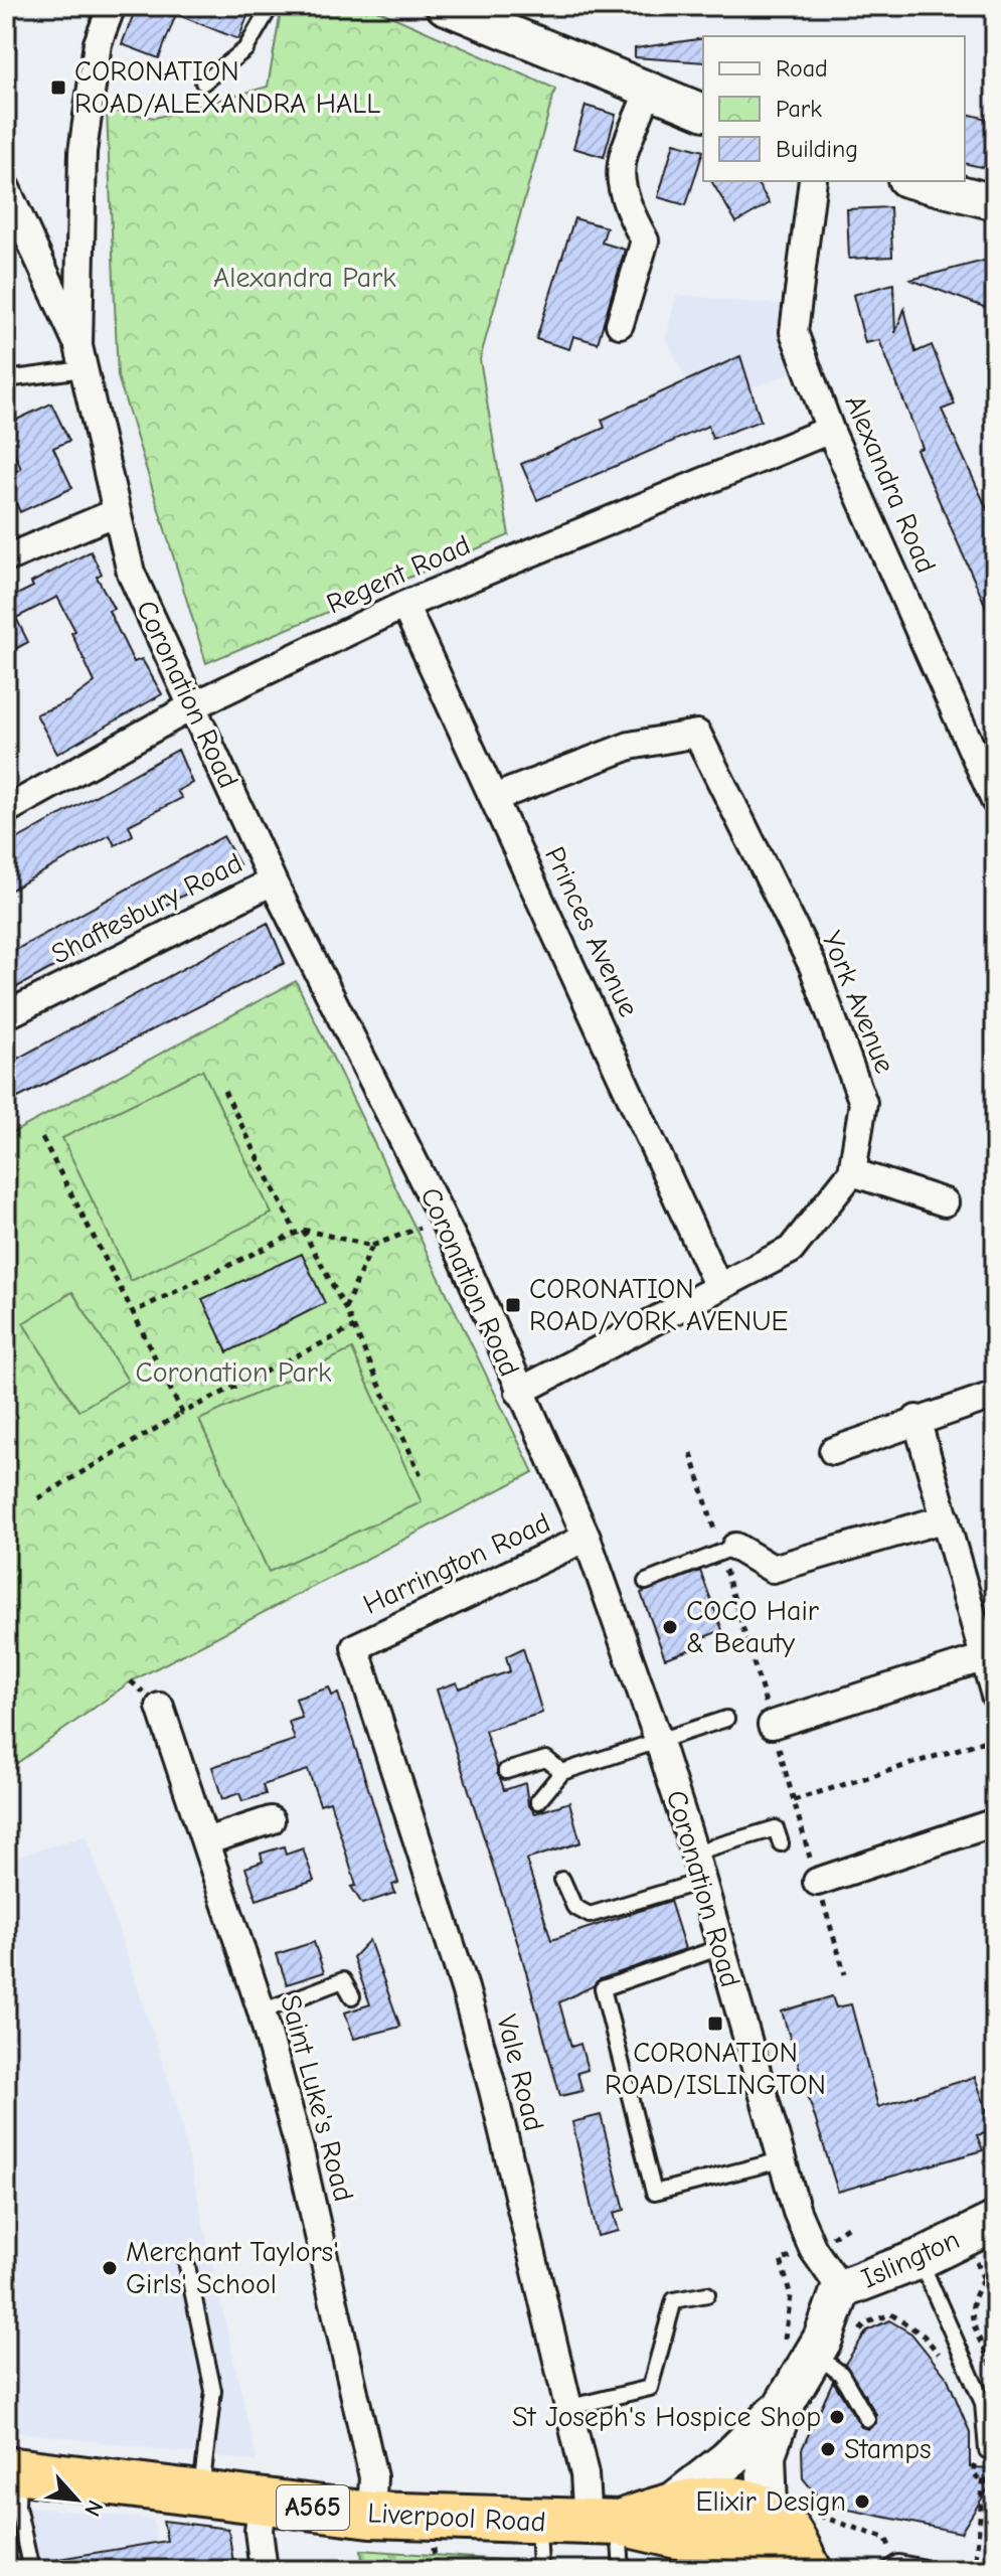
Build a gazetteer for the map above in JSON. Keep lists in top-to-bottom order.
{
  "streets": {
    "highway": ["A565", "Liverpool Road"],
    "main road": ["Islington"],
    "street": [
      "Alexandra Road",
      "Regent Road",
      "Coronation Road",
      "Shaftesbury Road",
      "Princes Avenue",
      "York Avenue",
      "Harrington Road",
      "Vale Road",
      "Saint Luke's Road"
    ]
  },
  "crossings": [
    ["Alexandra Road", "Regent Road"],
    ["Regent Road", "Coronation Road"],
    ["Regent Road", "Princes Avenue"],
    ["Coronation Road", "Shaftesbury Road"],
    ["Coronation Road", "York Avenue"],
    ["Coronation Road", "Harrington Road"],
    ["Coronation Road", "Islington"],
    ["Princes Avenue", "York Avenue"],
    ["Harrington Road", "Vale Road"],
    ["Vale Road", "Liverpool Road"],
    ["Saint Luke's Road", "Liverpool Road"],
    ["A565", "Liverpool Road"]
  ],
  "parks": ["Alexandra Park", "Coronation Park"],
  "places": {
    "transit": ["CORONATION ROAD/ALEXANDRA HALL", "CORONATION ROAD/YORK AVENUE", "CORONATION ROAD/ISLINGTON"],
    "other": [
      "COCO Hair & Beauty",
      "Merchant Taylors' Girls' School",
      "St Joseph's Hospice Shop",
      "Stamps",
      "Elixir Design"
    ]
  },
  "legend": ["Road", "Park", "Building"],
  "north": "bottom right"
}
